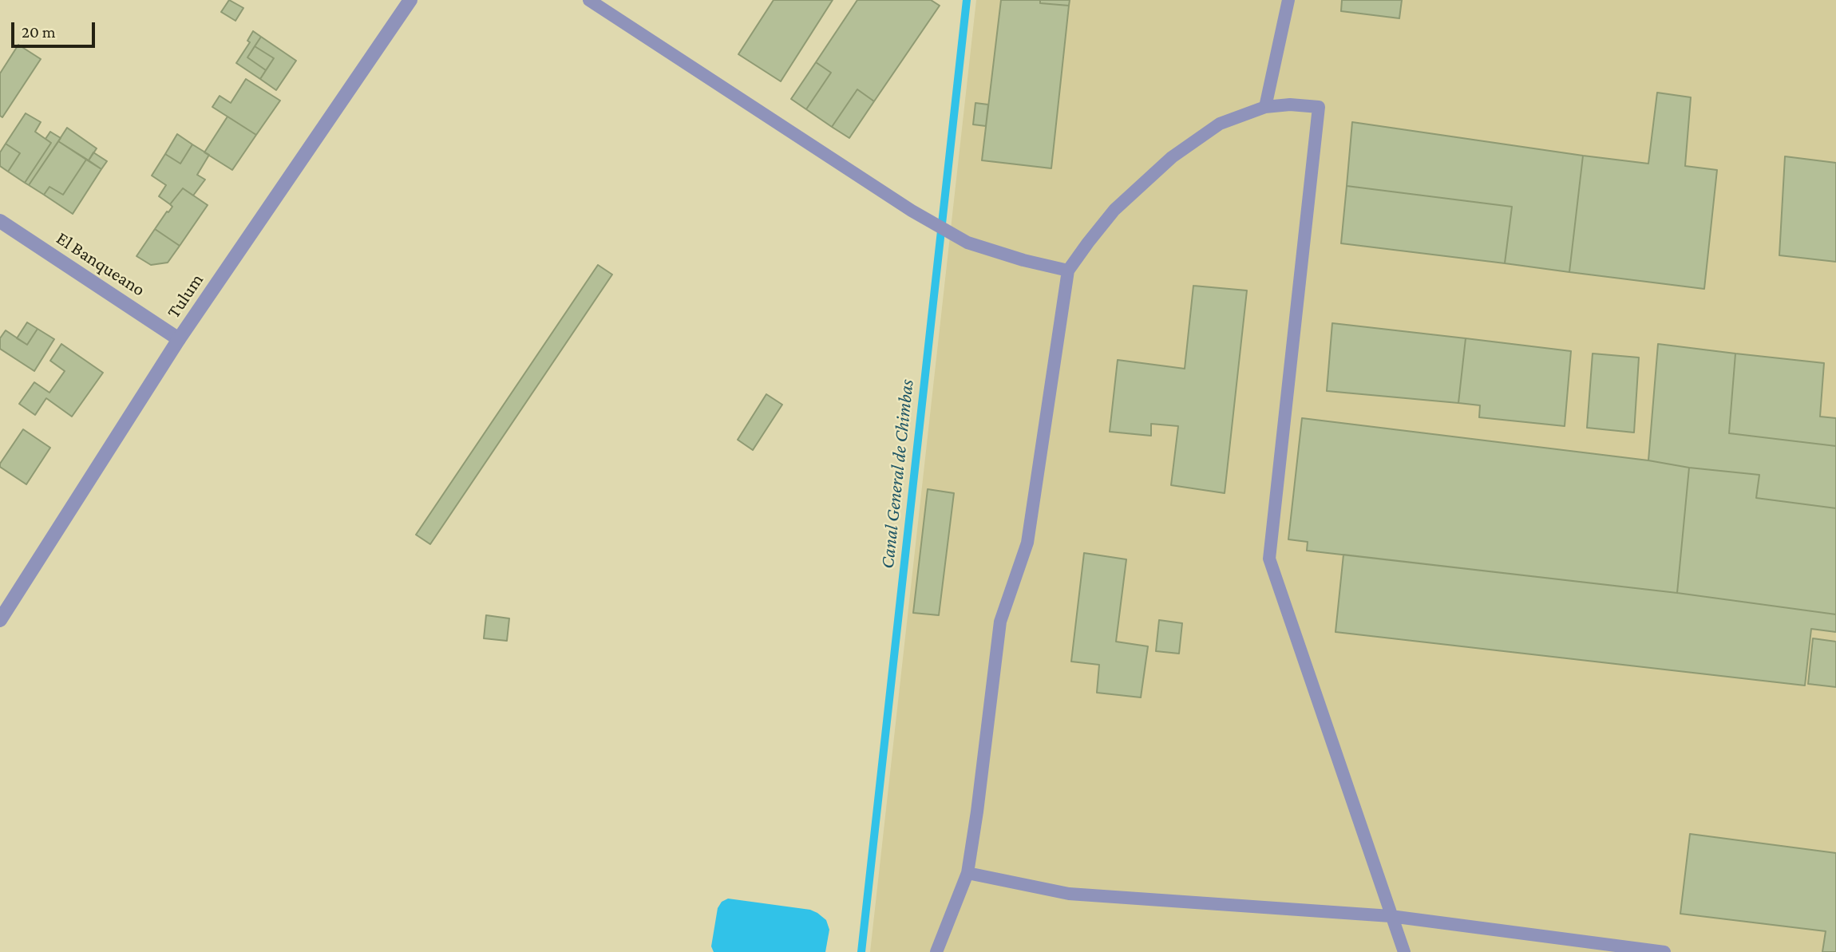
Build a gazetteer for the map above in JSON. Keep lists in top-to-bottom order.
{
  "streets": {
    "street": ["El Banqueano", "Tulum"]
  },
  "crossings": [
    ["El Banqueano", "Tulum"]
  ],
  "water": ["Canal General de Chimbas"],
  "scale_bar": "20 m"
}
